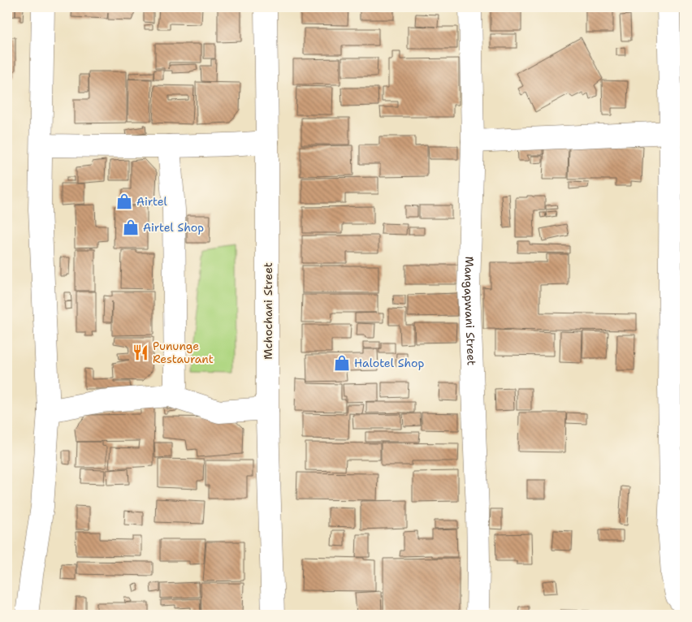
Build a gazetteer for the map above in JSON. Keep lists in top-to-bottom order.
{
  "streets": {
    "street": ["Mchochani Street", "Mangapwani Street"]
  },
  "places": {
    "shop": ["Airtel", "Airtel Shop", "Halotel Shop"],
    "restaurant": ["Pununge Restaurant"]
  }
}
